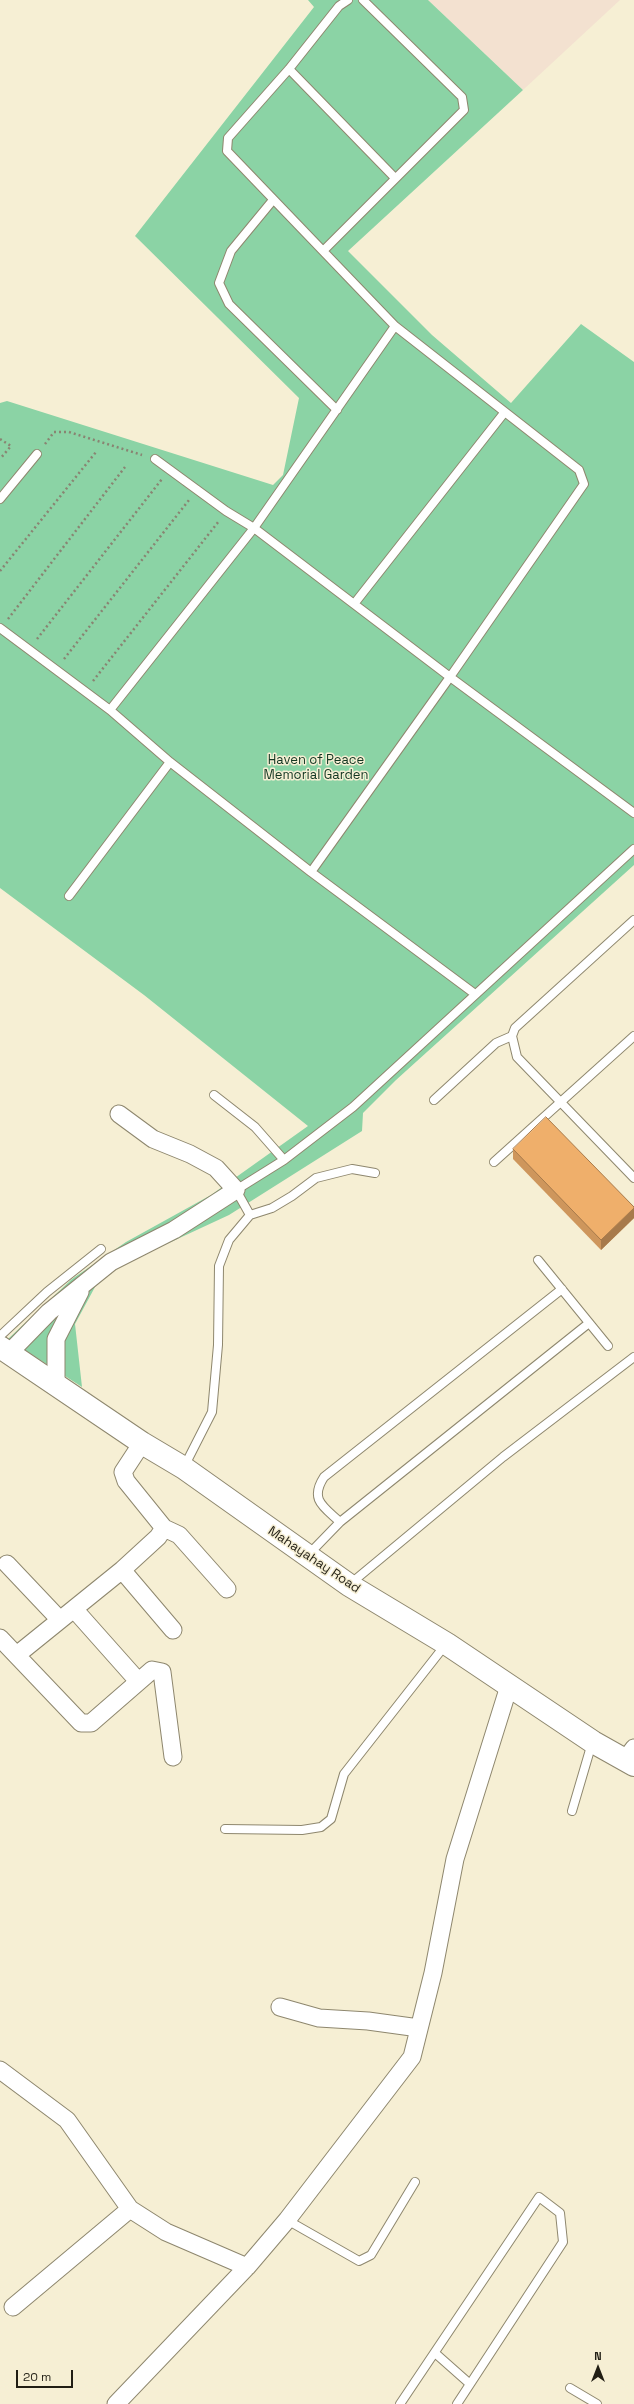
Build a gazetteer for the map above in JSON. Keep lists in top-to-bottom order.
{
  "streets": {
    "street": ["Mahayahay Road"]
  },
  "parks": ["Haven of Peace Memorial Garden"],
  "scale_bar": "20 m",
  "north": "top"
}
